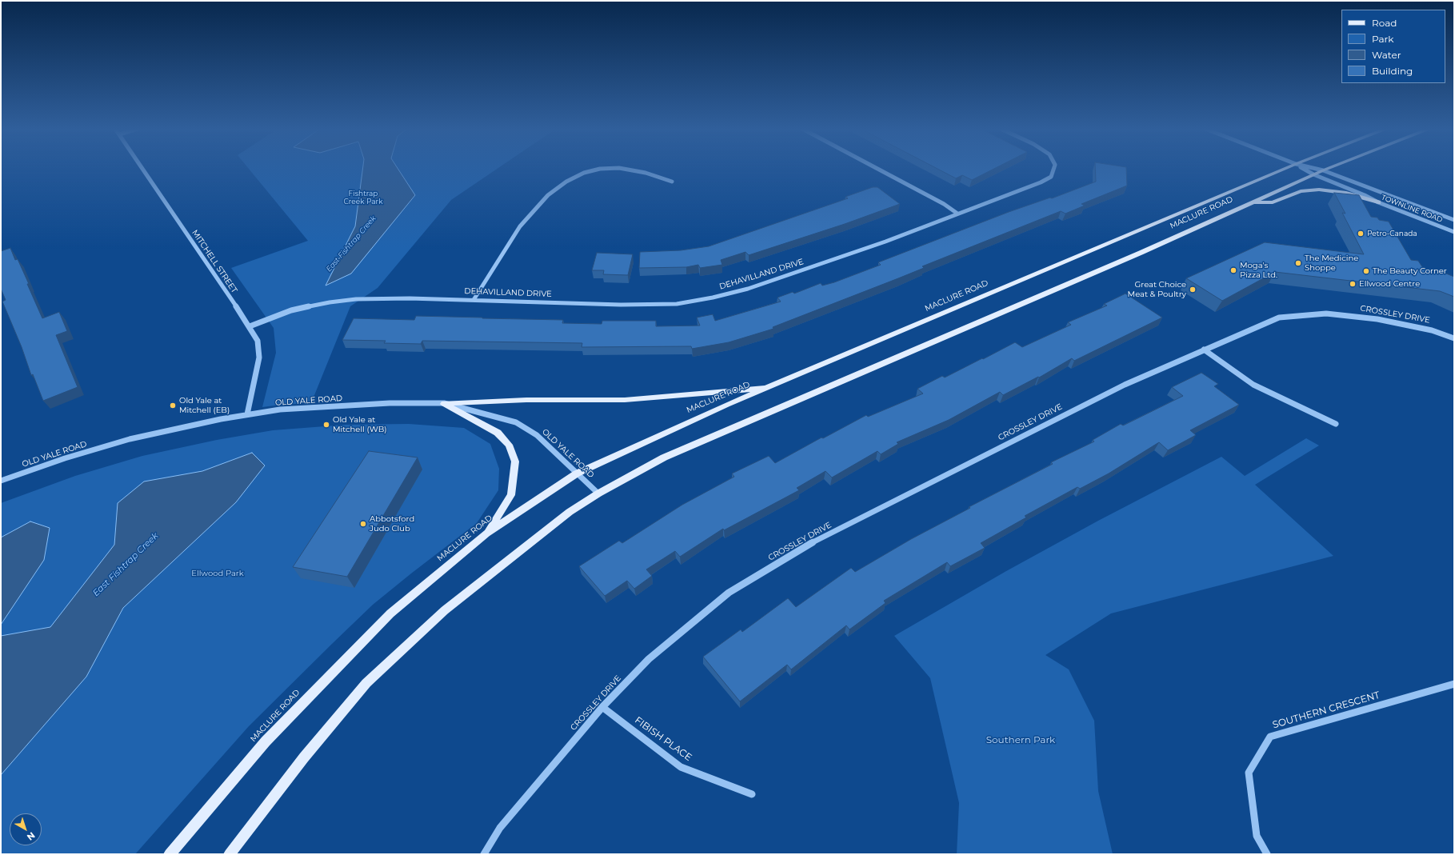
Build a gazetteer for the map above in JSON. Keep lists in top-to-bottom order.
{
  "streets": {
    "main road": ["MACLURE ROAD"],
    "street": [
      "TOWNLINE ROAD",
      "MITCHELL STREET",
      "DEHAVILLAND DRIVE",
      "CROSSLEY DRIVE",
      "OLD YALE ROAD",
      "SOUTHERN CRESCENT",
      "FIBISH PLACE"
    ]
  },
  "crossings": [
    ["TOWNLINE ROAD", "MACLURE ROAD"],
    ["MACLURE ROAD", "OLD YALE ROAD"],
    ["MITCHELL STREET", "DEHAVILLAND DRIVE"],
    ["MITCHELL STREET", "OLD YALE ROAD"],
    ["CROSSLEY DRIVE", "FIBISH PLACE"]
  ],
  "water": ["East Fishtrap Creek"],
  "parks": ["Fishtrap Creek Park", "Ellwood Park", "Southern Park"],
  "places": [
    "Petro-Canada",
    "The Medicine Shoppe",
    "Moga's Pizza Ltd.",
    "The Beauty Corner",
    "Ellwood Centre",
    "Great Choice Meat & Poultry",
    "Old Yale at Mitchell (EB)",
    "Old Yale at Mitchell (WB)",
    "Abbotsford Judo Club"
  ],
  "legend": [
    "Road",
    "Park",
    "Water",
    "Building"
  ],
  "north": "bottom right"
}
